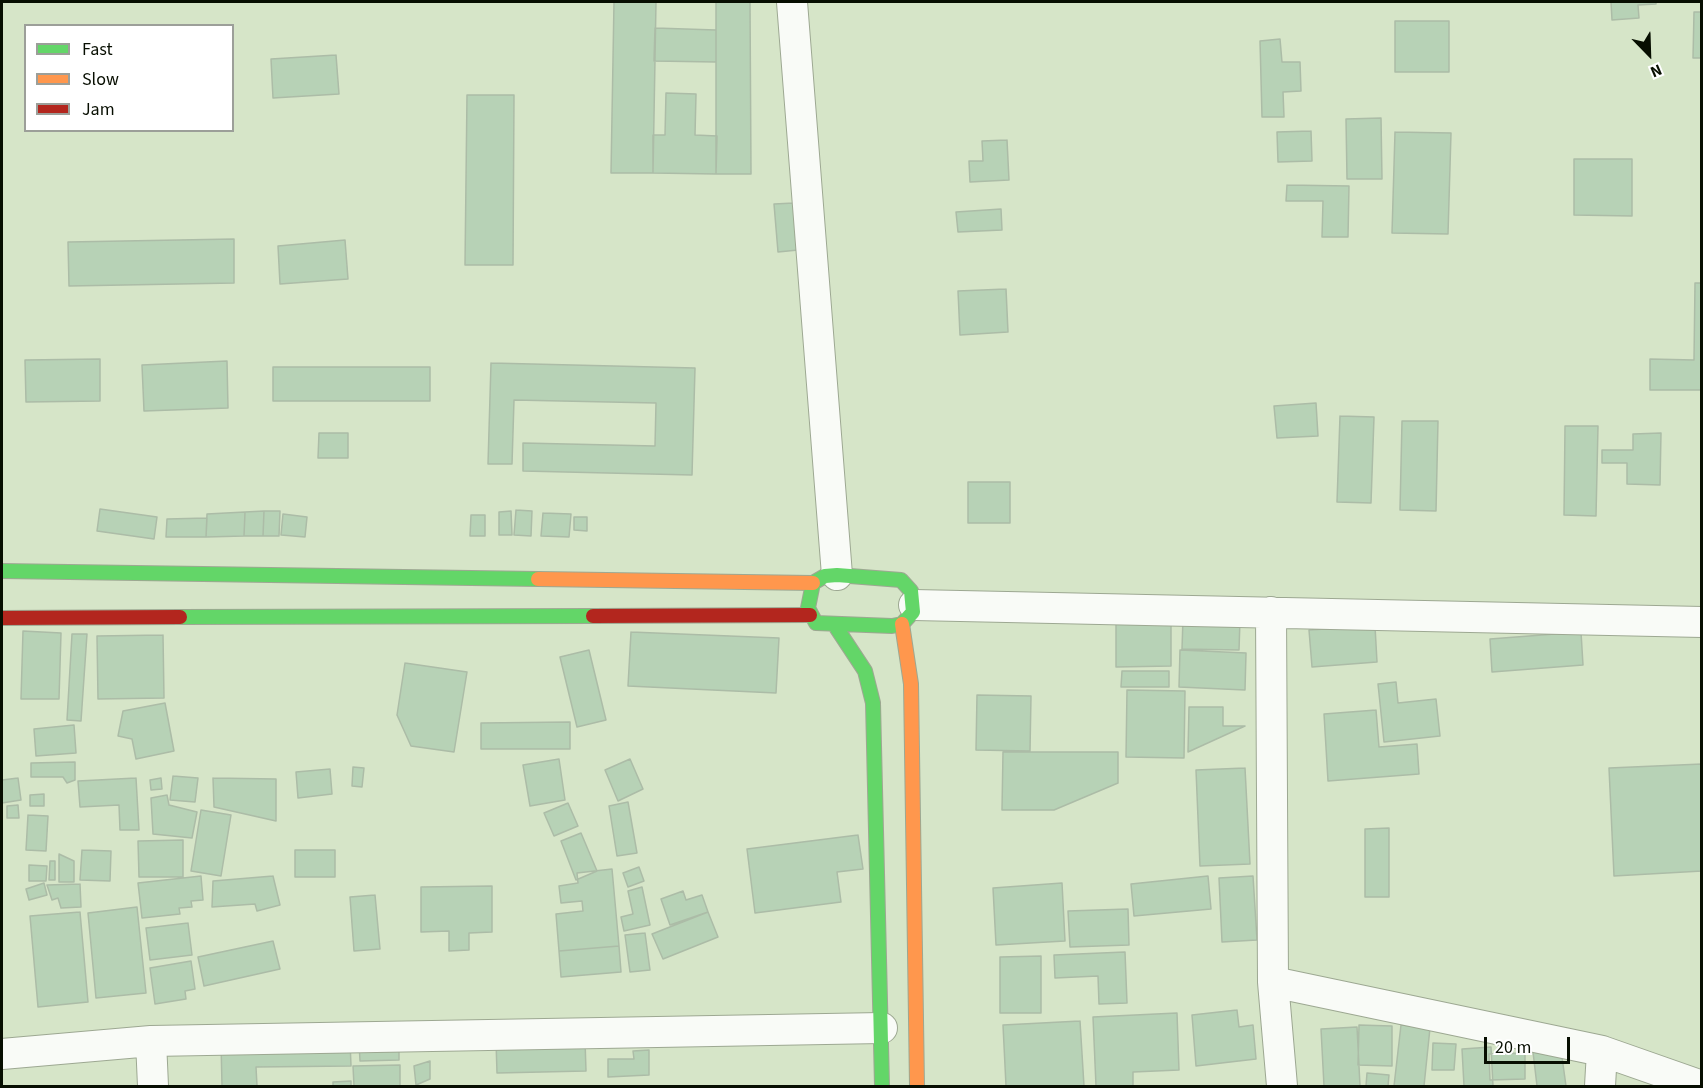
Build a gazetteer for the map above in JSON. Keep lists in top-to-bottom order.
{
  "legend": ["Fast", "Slow", "Jam"],
  "scale_bar": "20 m",
  "north": "bottom right"
}
